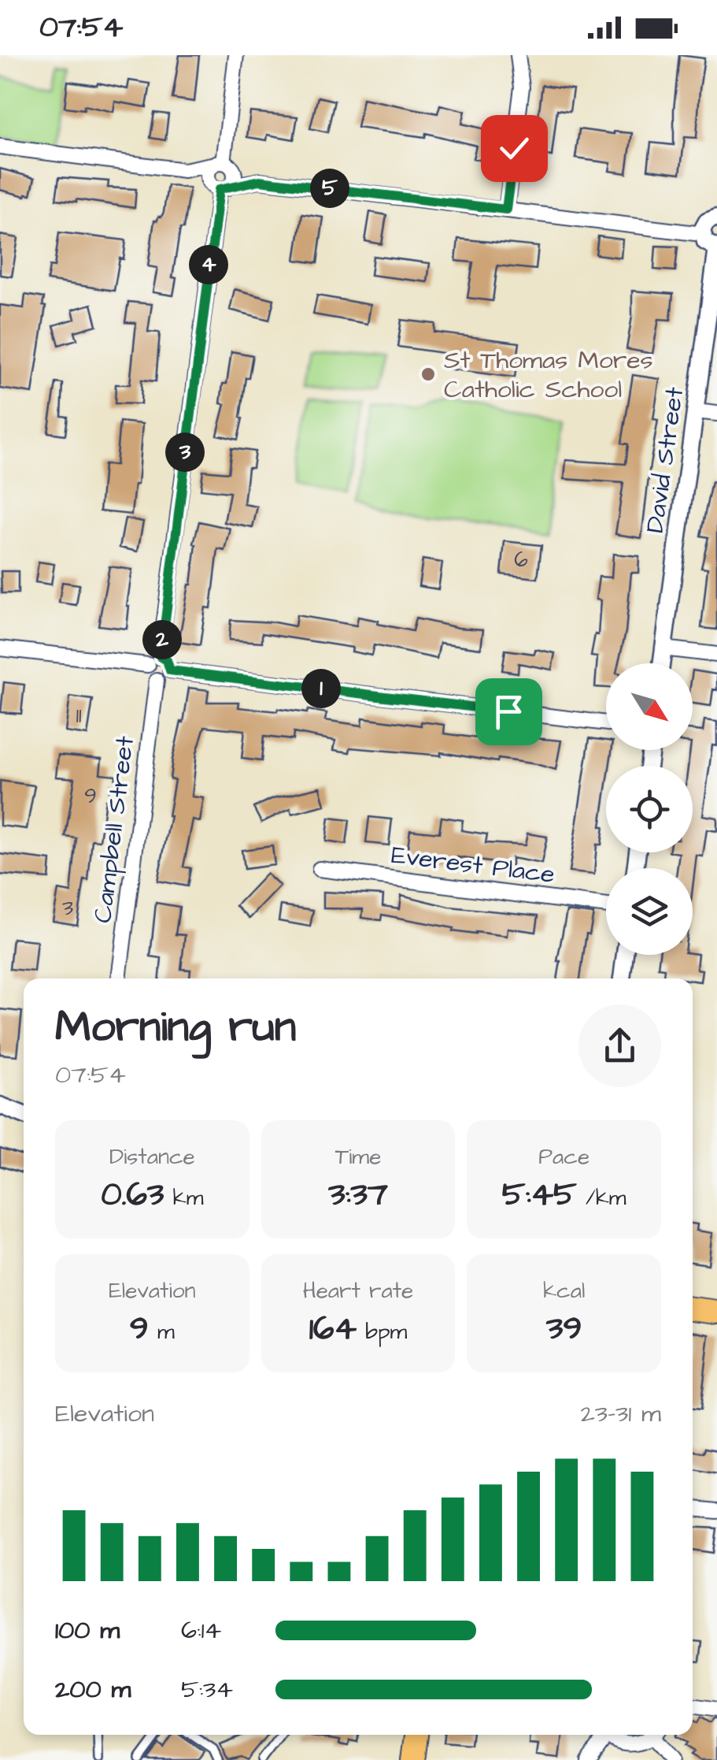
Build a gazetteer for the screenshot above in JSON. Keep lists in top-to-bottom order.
{
  "streets": {
    "street": ["David Street", "Campbell Street", "Everest Place"]
  },
  "places": ["St Thomas Mores Catholic School"],
  "house_numbers": [
    "6",
    "11",
    "9",
    "3"
  ],
  "north": "bottom right",
  "page": {
    "status": "07:54",
    "pins": [
      "5",
      "4",
      "3",
      "2",
      "1"
    ],
    "heading": ["Morning run", "07:54"],
    "stats": [
      ["Distance", "0.63 km"],
      ["Time", "3:37"],
      ["Pace", "5:45 /km"],
      ["Elevation", "9 m"],
      ["Heart rate", "164 bpm"],
      ["kcal", "39"]
    ],
    "chart": ["Elevation", "23–31 m"],
    "list": [
      {
        "name": "100 m",
        "note": "6:14"
      },
      {
        "name": "200 m",
        "note": "5:34"
      }
    ]
  }
}
